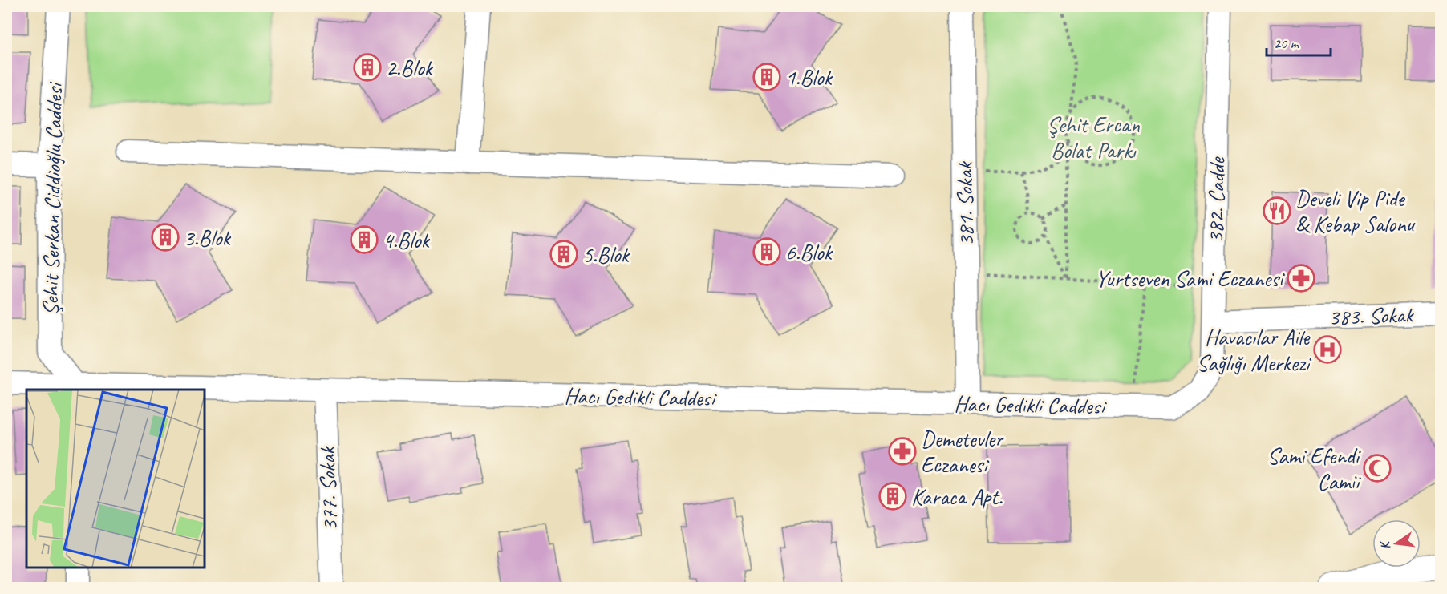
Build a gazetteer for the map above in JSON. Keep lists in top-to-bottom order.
{
  "streets": {
    "street": [
      "Şehit Serkan Ciddioğlu Caddesi",
      "382. Cadde",
      "381. Sokak",
      "383. Sokak",
      "Hacı Gedikli Caddesi",
      "377. Sokak"
    ]
  },
  "crossings": [
    ["Şehit Serkan Ciddioğlu Caddesi", "Hacı Gedikli Caddesi"],
    ["382. Cadde", "383. Sokak"],
    ["382. Cadde", "Hacı Gedikli Caddesi"],
    ["381. Sokak", "Hacı Gedikli Caddesi"],
    ["Hacı Gedikli Caddesi", "377. Sokak"]
  ],
  "parks": ["Şehit Ercan Bolat Parkı"],
  "places": {
    "building": [
      "2.Blok",
      "1.Blok",
      "3.Blok",
      "4.Blok",
      "6.Blok",
      "5.Blok",
      "Karaca Apt."
    ],
    "restaurant": ["Develi Vip Pide & Kebap Salonu"],
    "pharmacy": ["Yurtseven Sami Eczanesi", "Demetevler Eczanesi"],
    "hospital": ["Havacılar Aile Sağlığı Merkezi"],
    "mosque": ["Sami Efendi Camii"]
  },
  "scale_bar": "20 m",
  "north": "left"
}
